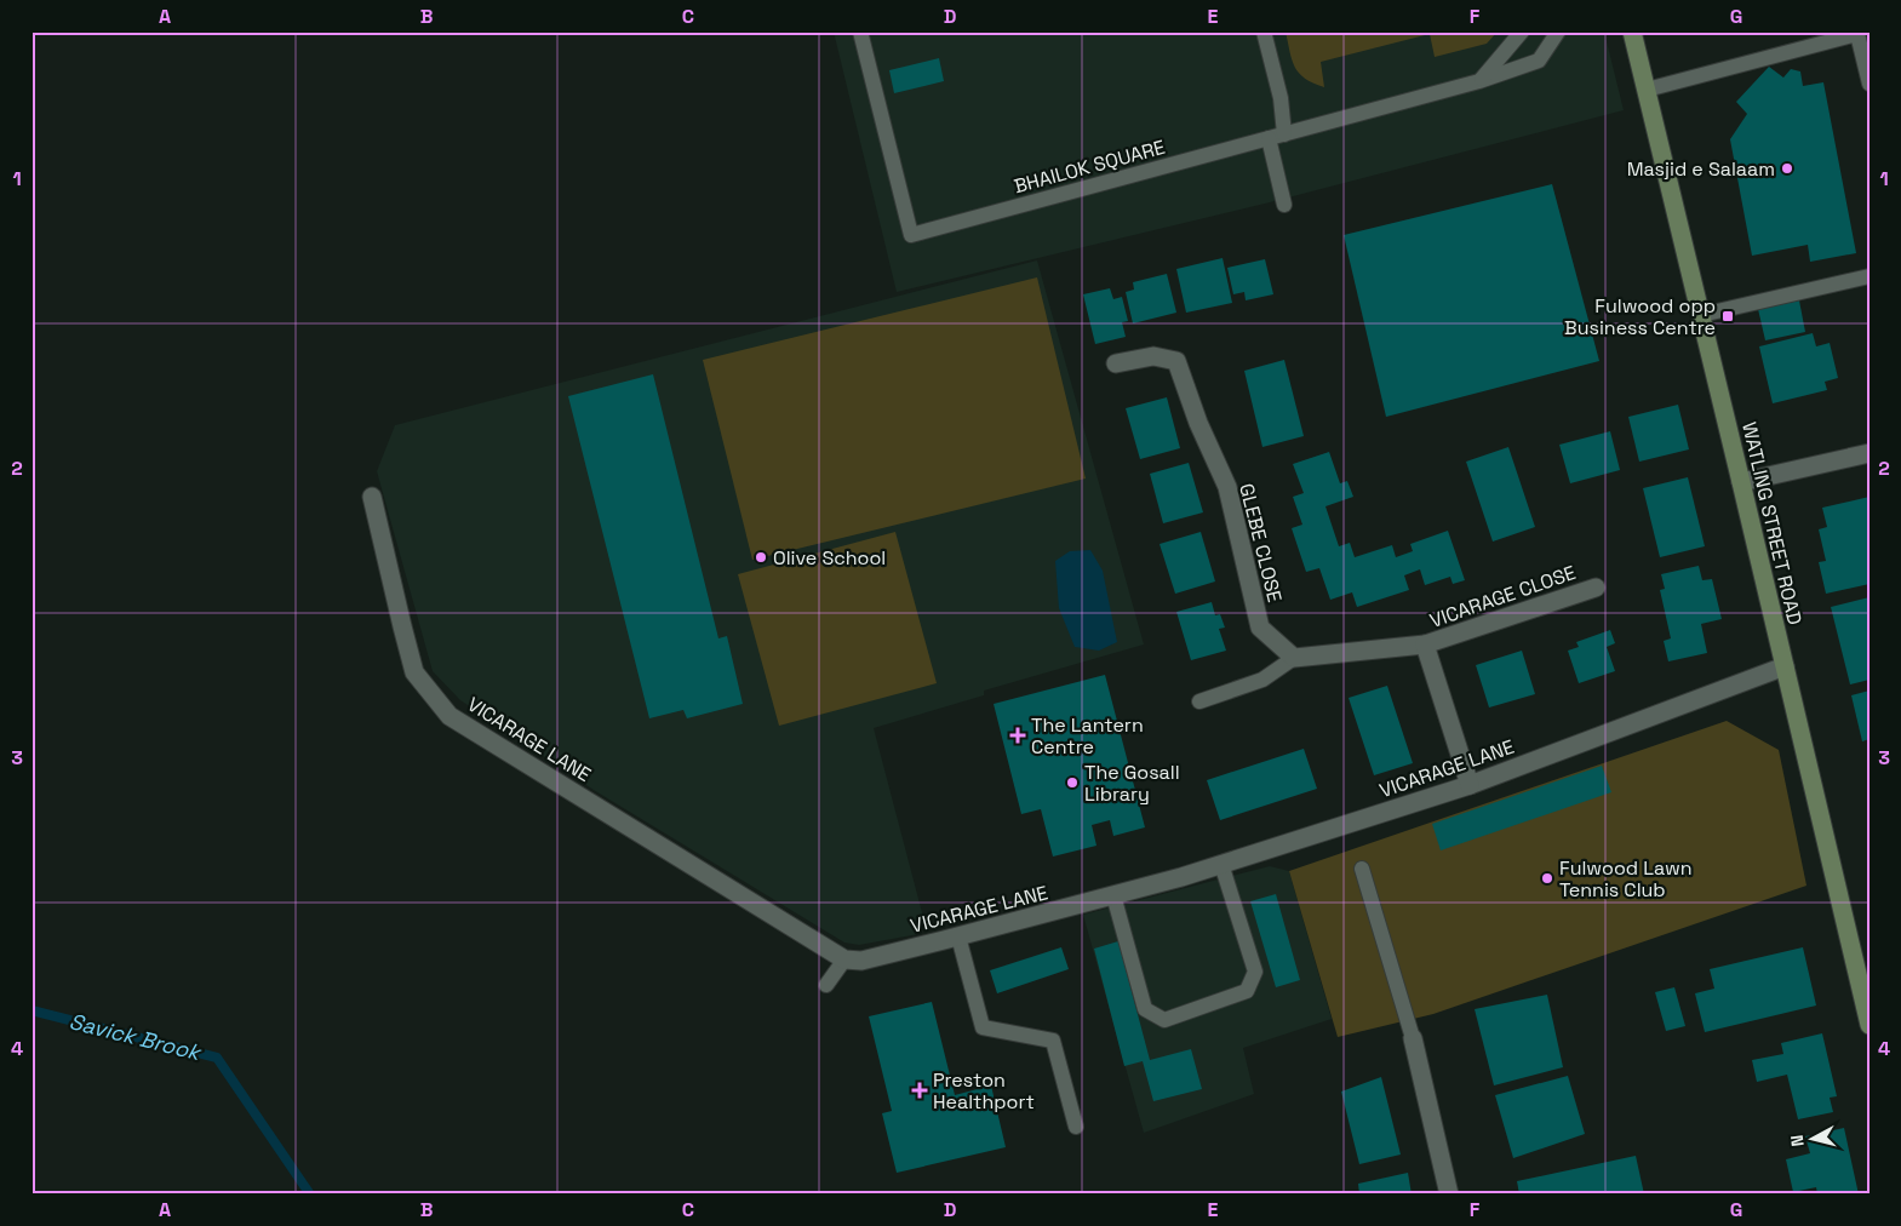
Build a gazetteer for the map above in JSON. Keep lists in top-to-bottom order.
{
  "streets": {
    "main road": ["WATLING STREET ROAD"],
    "street": ["GLEBE CLOSE", "VICARAGE CLOSE", "VICARAGE LANE"],
    "lane": ["BHAILOK SQUARE"]
  },
  "crossings": [
    ["WATLING STREET ROAD", "VICARAGE LANE"],
    ["VICARAGE CLOSE", "VICARAGE LANE"]
  ],
  "water": ["Savick Brook"],
  "places": {
    "other": [
      "Masjid e Salaam",
      "Olive School",
      "The Gosall Library",
      "Fulwood Lawn Tennis Club"
    ],
    "transit": ["Fulwood opp Business Centre"],
    "health": ["The Lantern Centre", "Preston Healthport"]
  },
  "north": "left",
  "grid": {
    "columns": [
      "A",
      "B",
      "C",
      "D",
      "E",
      "F",
      "G"
    ],
    "rows": [
      "1",
      "2",
      "3",
      "4"
    ]
  }
}
